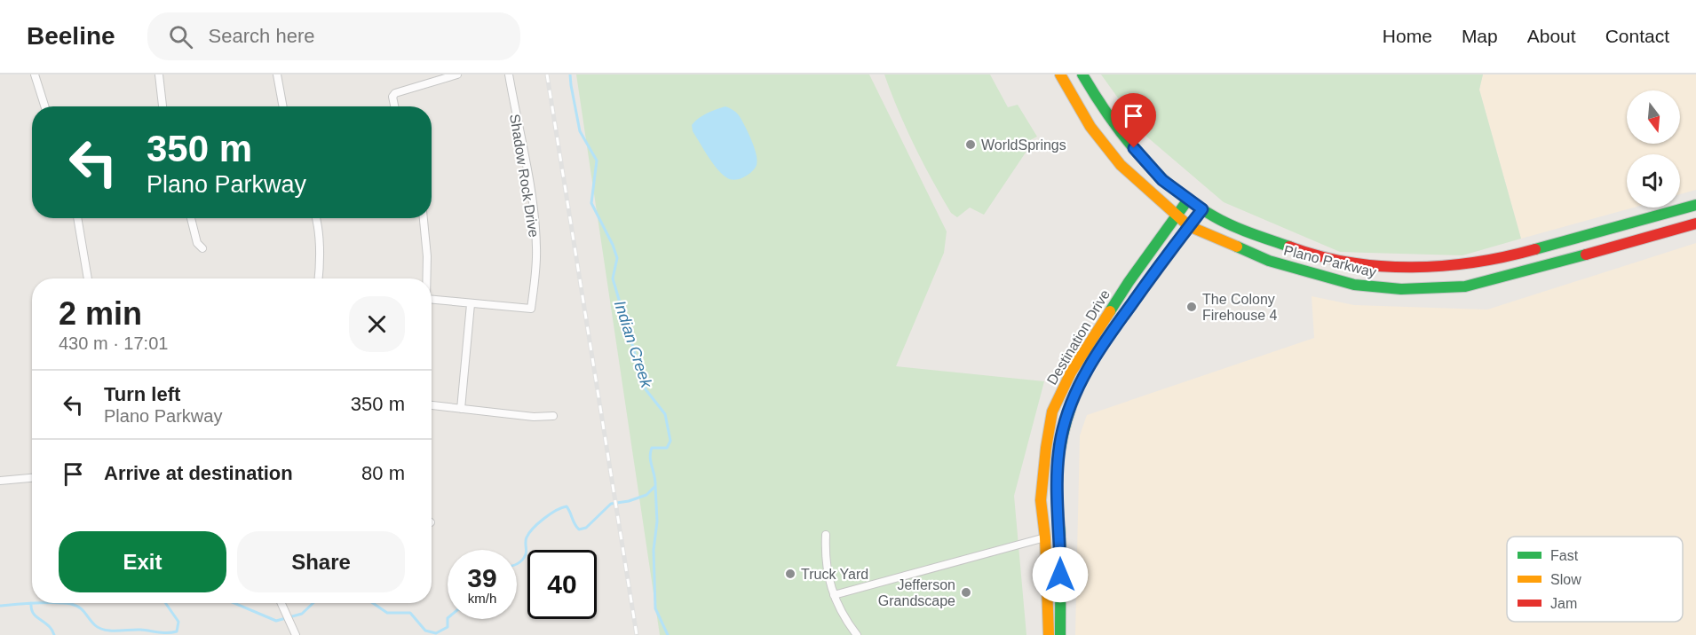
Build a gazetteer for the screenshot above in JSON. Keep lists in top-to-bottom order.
{
  "streets": {
    "main road": ["Plano Parkway", "Destination Drive"],
    "street": ["Shadow Rock Drive"]
  },
  "crossings": [
    ["Plano Parkway", "Destination Drive"]
  ],
  "water": ["Indian Creek"],
  "places": [
    "WorldSprings",
    "The Colony Firehouse 4",
    "Truck Yard",
    "Jefferson Grandscape"
  ],
  "legend": ["Fast", "Slow", "Jam"],
  "north": "bottom",
  "page": {
    "header": "Beeline",
    "search": "Search here",
    "nav": [
      "Home",
      "Map",
      "About",
      "Contact"
    ],
    "turn": ["350 m", "Plano Parkway"],
    "heading": ["2 min", "430 m · 17:01"],
    "list": [
      {
        "name": "Turn left",
        "note": "Plano Parkway",
        "value": "350 m"
      },
      {
        "name": "Arrive at destination",
        "value": "80 m"
      }
    ],
    "buttons": ["Exit", "Share"],
    "speed": "39 km/h",
    "limit": "40"
  }
}
